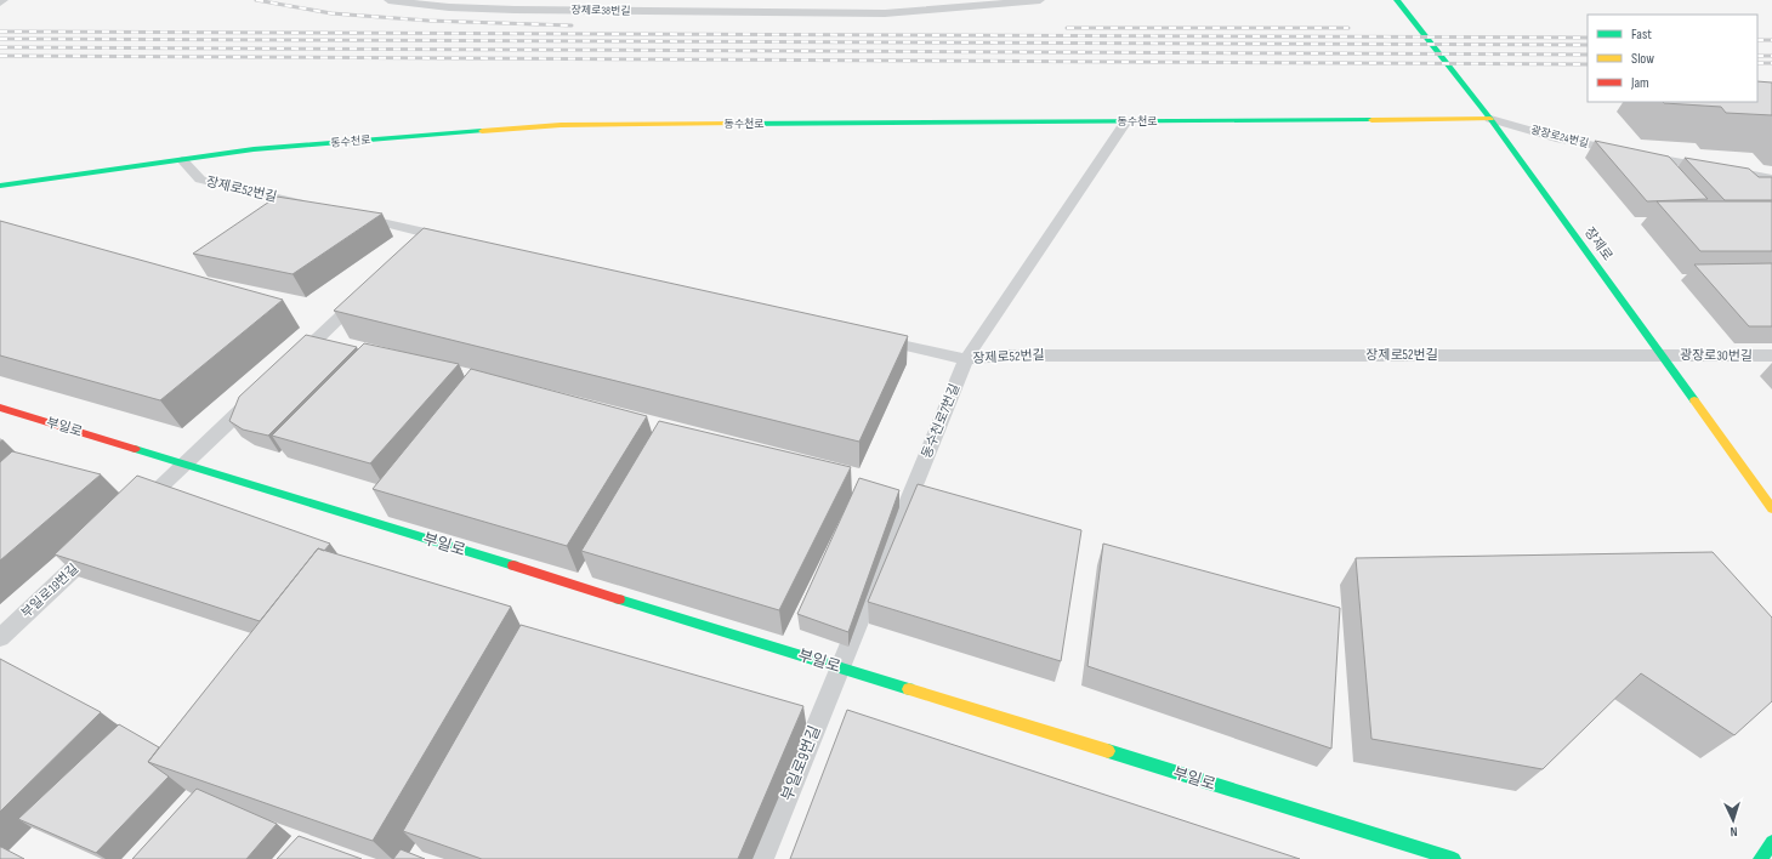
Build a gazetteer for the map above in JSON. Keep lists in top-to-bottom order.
{
  "streets": {
    "street": ["동수천로", "장제로", "부일로"],
    "lane": [
      "장제로38번길",
      "광장로24번길",
      "장제로52번길",
      "광장로30번길",
      "동수천로7번길",
      "부일로19번길",
      "부일로9번길"
    ]
  },
  "crossings": [
    ["동수천로", "광장로24번길"],
    ["동수천로", "장제로52번길"],
    ["동수천로", "장제로"],
    ["동수천로", "동수천로7번길"],
    ["광장로24번길", "장제로"],
    ["장제로52번길", "장제로"],
    ["장제로52번길", "광장로30번길"],
    ["장제로52번길", "동수천로7번길"],
    ["장제로", "광장로30번길"],
    ["동수천로7번길", "부일로"],
    ["동수천로7번길", "부일로9번길"],
    ["부일로", "부일로9번길"]
  ],
  "legend": ["Fast", "Slow", "Jam"],
  "north": "bottom"
}
